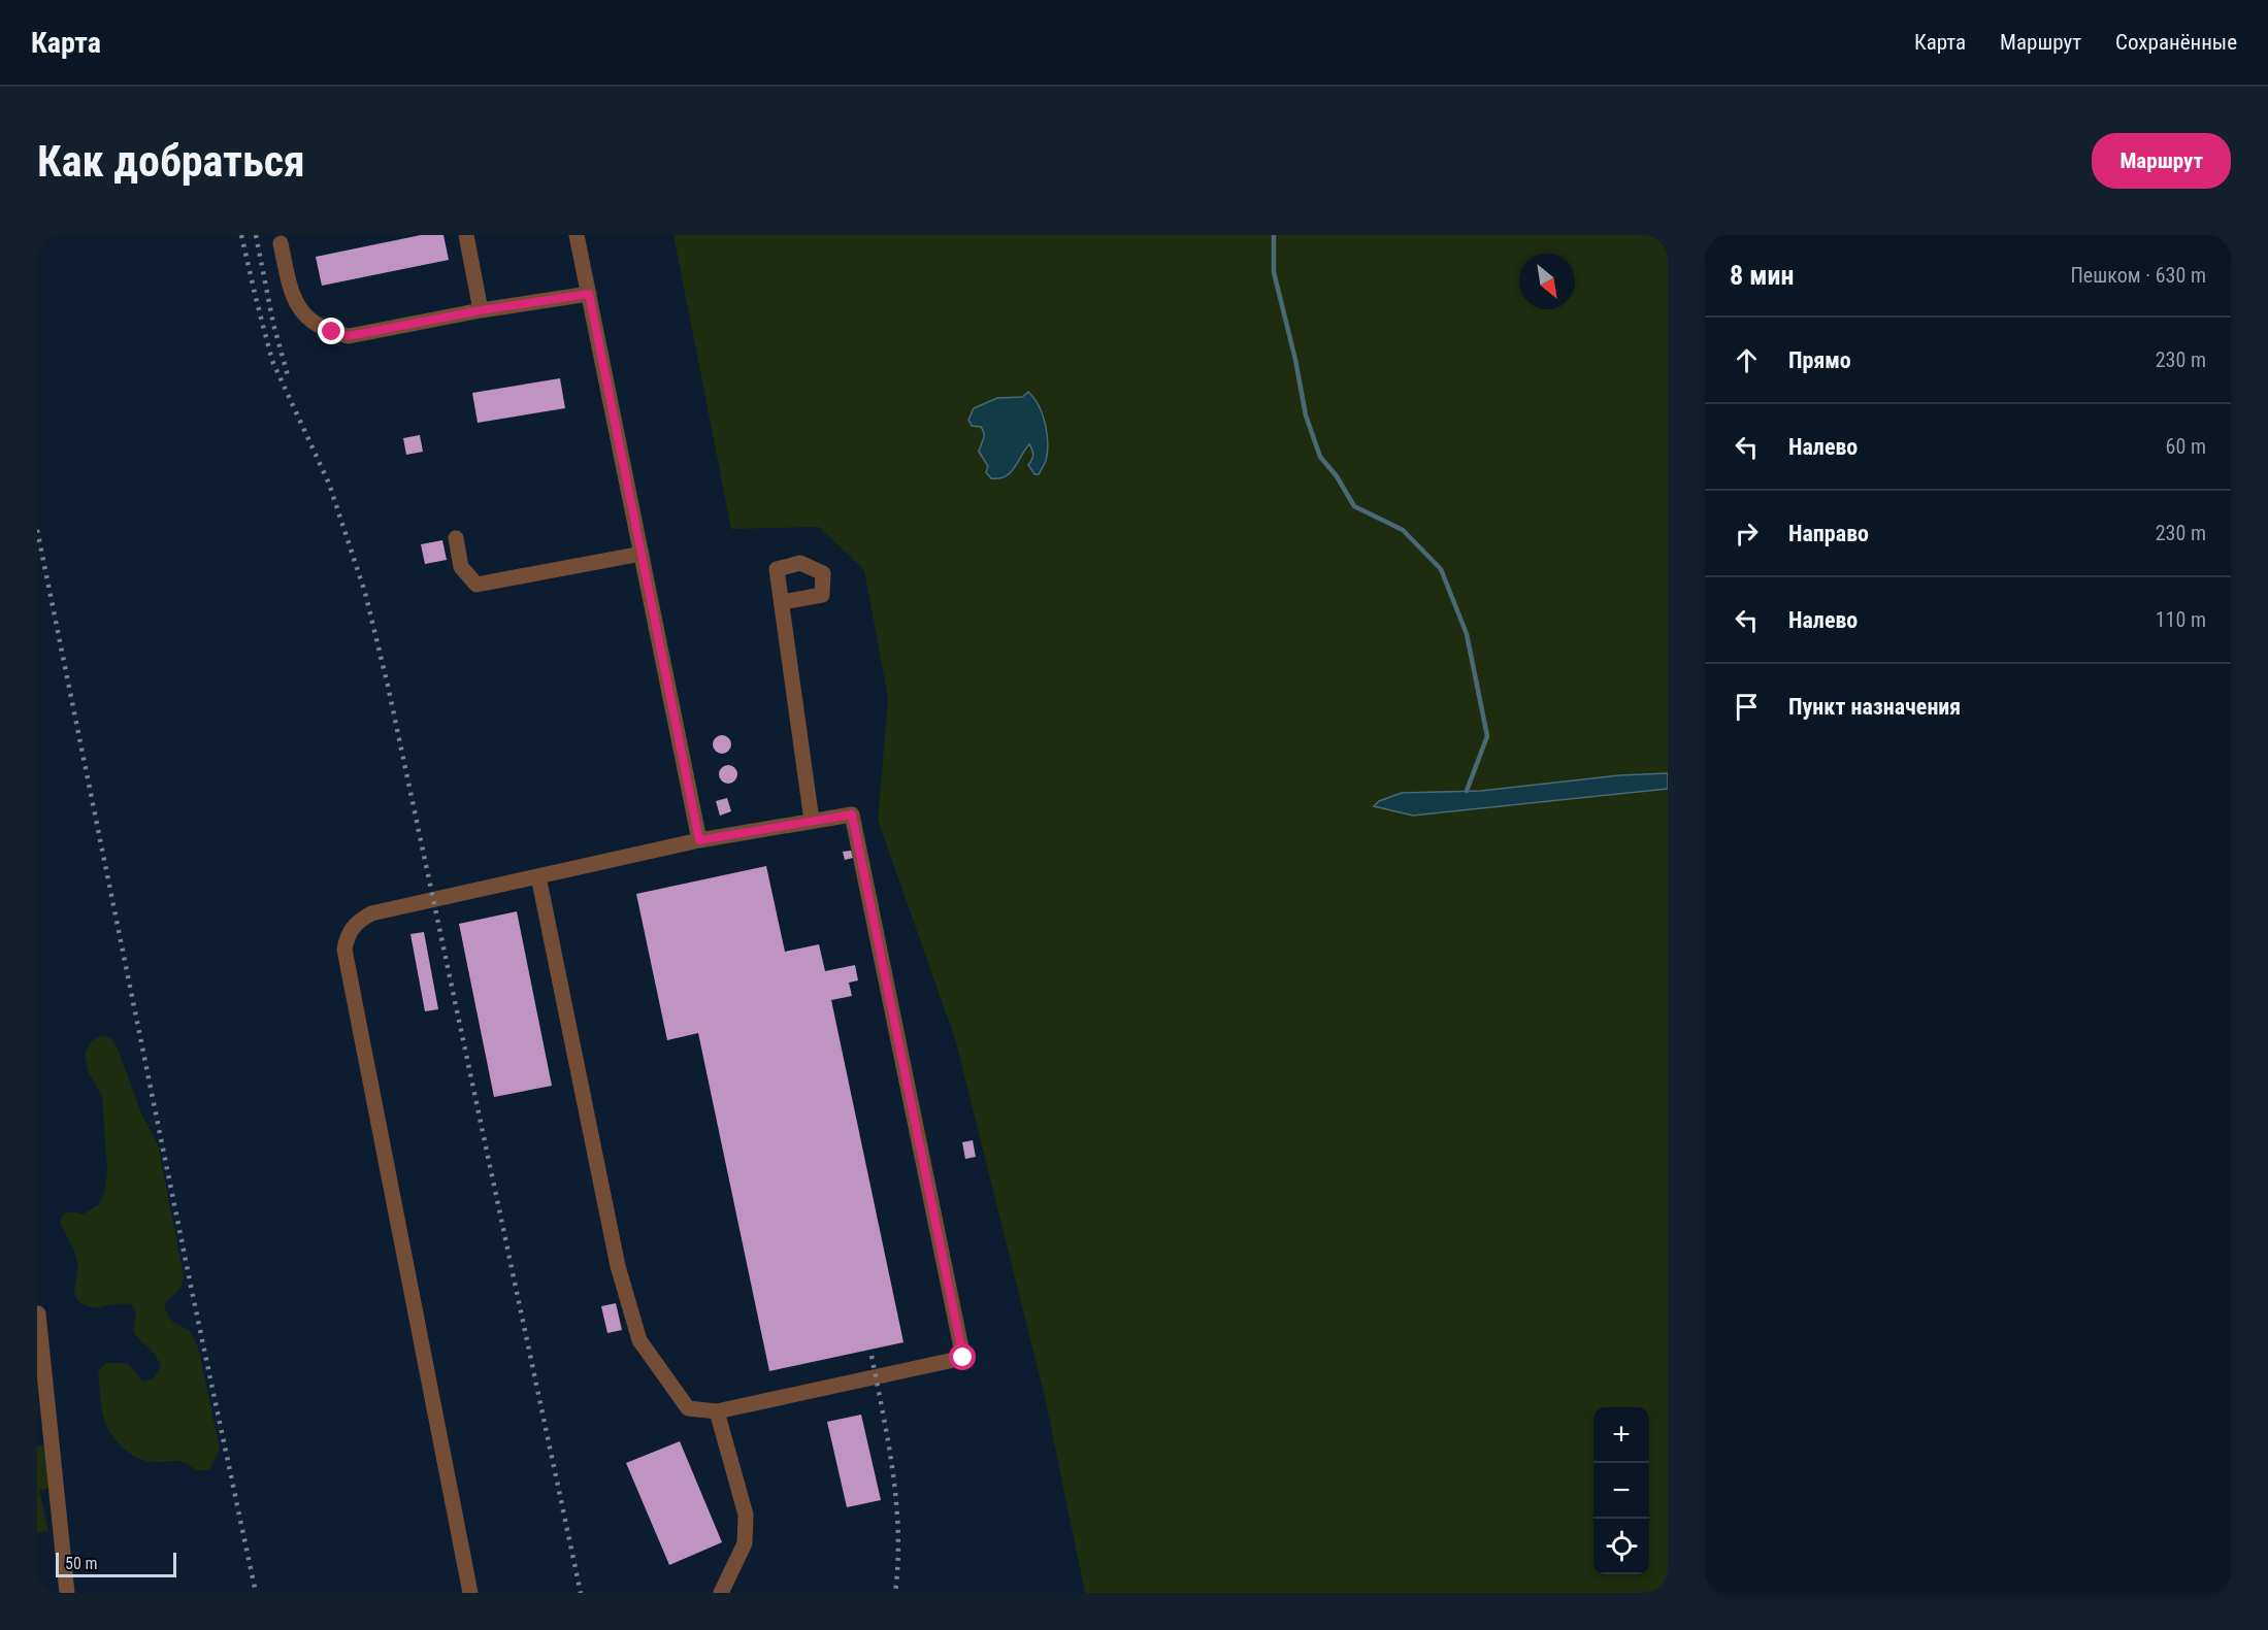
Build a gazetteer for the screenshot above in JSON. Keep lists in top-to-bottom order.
{
  "scale_bar": "50 m",
  "north": "bottom right",
  "page": {
    "header": "Карта",
    "nav": ["Карта", "Маршрут", "Сохранённые"],
    "buttons": "Маршрут",
    "title": "Как добраться",
    "heading": ["8 мин", "Пешком · 630 m"],
    "list": [
      ["Прямо", "230 m"],
      ["Налево", "60 m"],
      ["Направо", "230 m"],
      ["Налево", "110 m"],
      "Пункт назначения"
    ],
    "map_buttons": ["+", "−"],
    "scale": "50 m"
  }
}
